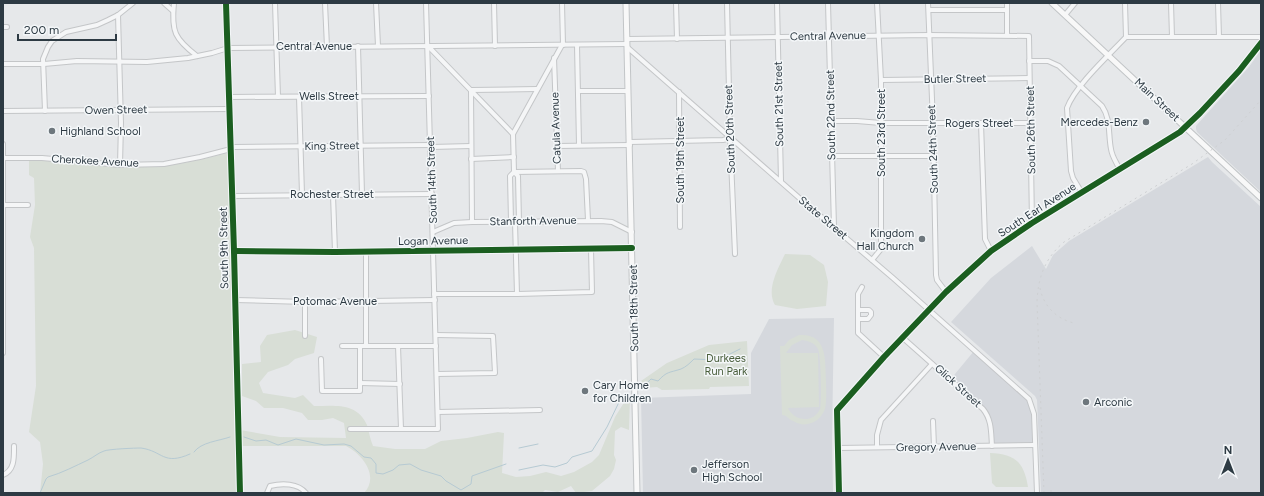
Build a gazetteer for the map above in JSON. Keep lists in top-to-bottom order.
{
  "streets": {
    "main road": ["Main Street", "South 18th Street"],
    "street": [
      "Central Avenue",
      "Butler Street",
      "Wells Street",
      "South 21st Street",
      "Owen Street",
      "South 22nd Street",
      "Rogers Street",
      "Catula Avenue",
      "South 20th Street",
      "South 26th Street",
      "South 23rd Street",
      "King Street",
      "South 24th Street",
      "South 19th Street",
      "Cherokee Avenue",
      "South 14th Street",
      "Rochester Street",
      "South Earl Avenue",
      "State Street",
      "Stanforth Avenue",
      "Logan Avenue",
      "South 9th Street",
      "Potomac Avenue",
      "Glick Street",
      "Gregory Avenue"
    ]
  },
  "crossings": [
    ["Central Avenue", "South 21st Street"],
    ["Central Avenue", "South 22nd Street"],
    ["Central Avenue", "South 20th Street"],
    ["Central Avenue", "South 26th Street"],
    ["Central Avenue", "South 23rd Street"],
    ["Central Avenue", "South 24th Street"],
    ["Central Avenue", "South 14th Street"],
    ["Central Avenue", "State Street"],
    ["Central Avenue", "South 9th Street"],
    ["Central Avenue", "South 18th Street"],
    ["Butler Street", "South 26th Street"],
    ["Butler Street", "South 23rd Street"],
    ["Butler Street", "South 24th Street"],
    ["Wells Street", "South 14th Street"],
    ["Wells Street", "South 9th Street"],
    ["Main Street", "South Earl Avenue"],
    ["South 21st Street", "State Street"],
    ["Owen Street", "South 9th Street"],
    ["South 22nd Street", "Rogers Street"],
    ["South 22nd Street", "State Street"],
    ["Rogers Street", "South 26th Street"],
    ["Rogers Street", "South 23rd Street"],
    ["Rogers Street", "South 24th Street"],
    ["Catula Avenue", "Stanforth Avenue"],
    ["South 20th Street", "State Street"],
    ["South 26th Street", "South Earl Avenue"],
    ["South 23rd Street", "State Street"],
    ["King Street", "Cherokee Avenue"],
    ["King Street", "South 14th Street"],
    ["King Street", "South 9th Street"],
    ["South 24th Street", "South Earl Avenue"],
    ["South 19th Street", "State Street"],
    ["Cherokee Avenue", "South 9th Street"],
    ["South 14th Street", "Rochester Street"],
    ["South 14th Street", "Stanforth Avenue"],
    ["South 14th Street", "Logan Avenue"],
    ["South 14th Street", "Potomac Avenue"],
    ["Rochester Street", "South 9th Street"],
    ["South Earl Avenue", "State Street"],
    ["South Earl Avenue", "Glick Street"],
    ["South Earl Avenue", "Gregory Avenue"],
    ["State Street", "South 18th Street"],
    ["State Street", "Gregory Avenue"],
    ["Stanforth Avenue", "South 18th Street"],
    ["Logan Avenue", "South 9th Street"],
    ["Logan Avenue", "South 18th Street"],
    ["South 9th Street", "Potomac Avenue"],
    ["Glick Street", "Gregory Avenue"]
  ],
  "parks": ["Durkees Run Park"],
  "places": [
    "Mercedes-Benz",
    "Highland School",
    "Kingdom Hall Church",
    "Cary Home for Children",
    "Arconic",
    "Jefferson High School"
  ],
  "scale_bar": "200 m",
  "north": "top"
}
